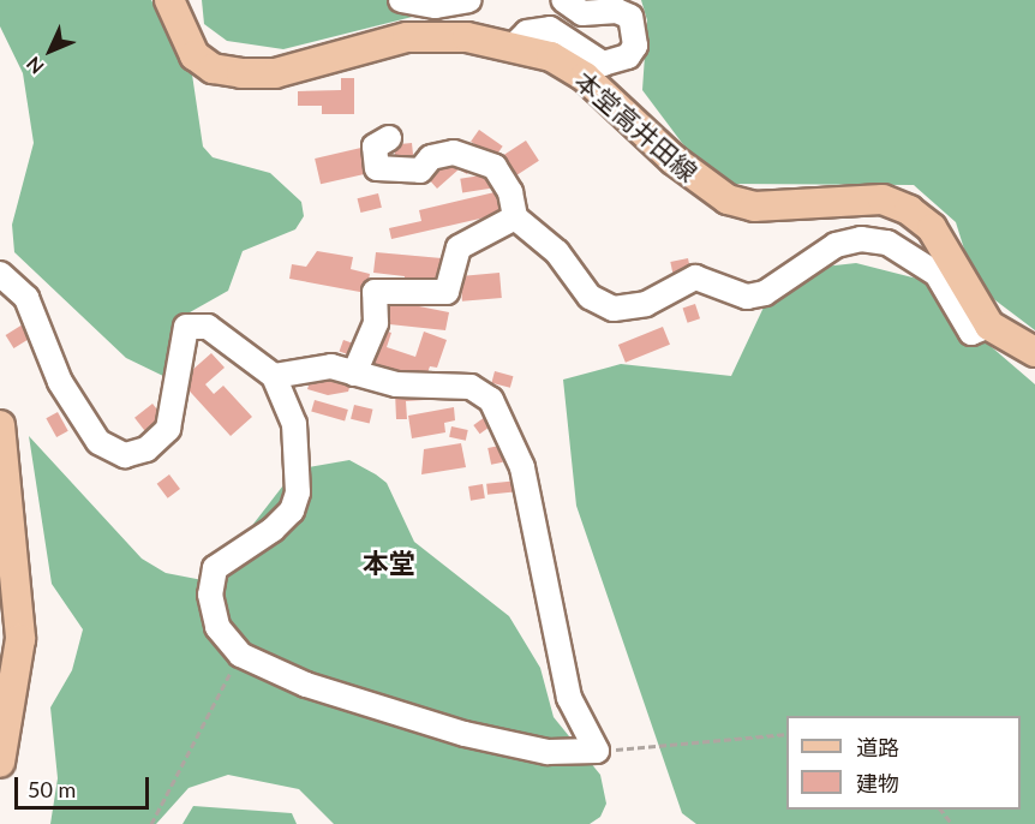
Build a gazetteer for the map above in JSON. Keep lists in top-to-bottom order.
{
  "streets": {
    "main road": ["本堂高井田線"]
  },
  "districts": ["本堂"],
  "legend": ["道路", "建物"],
  "scale_bar": "50 m",
  "north": "bottom left"
}
